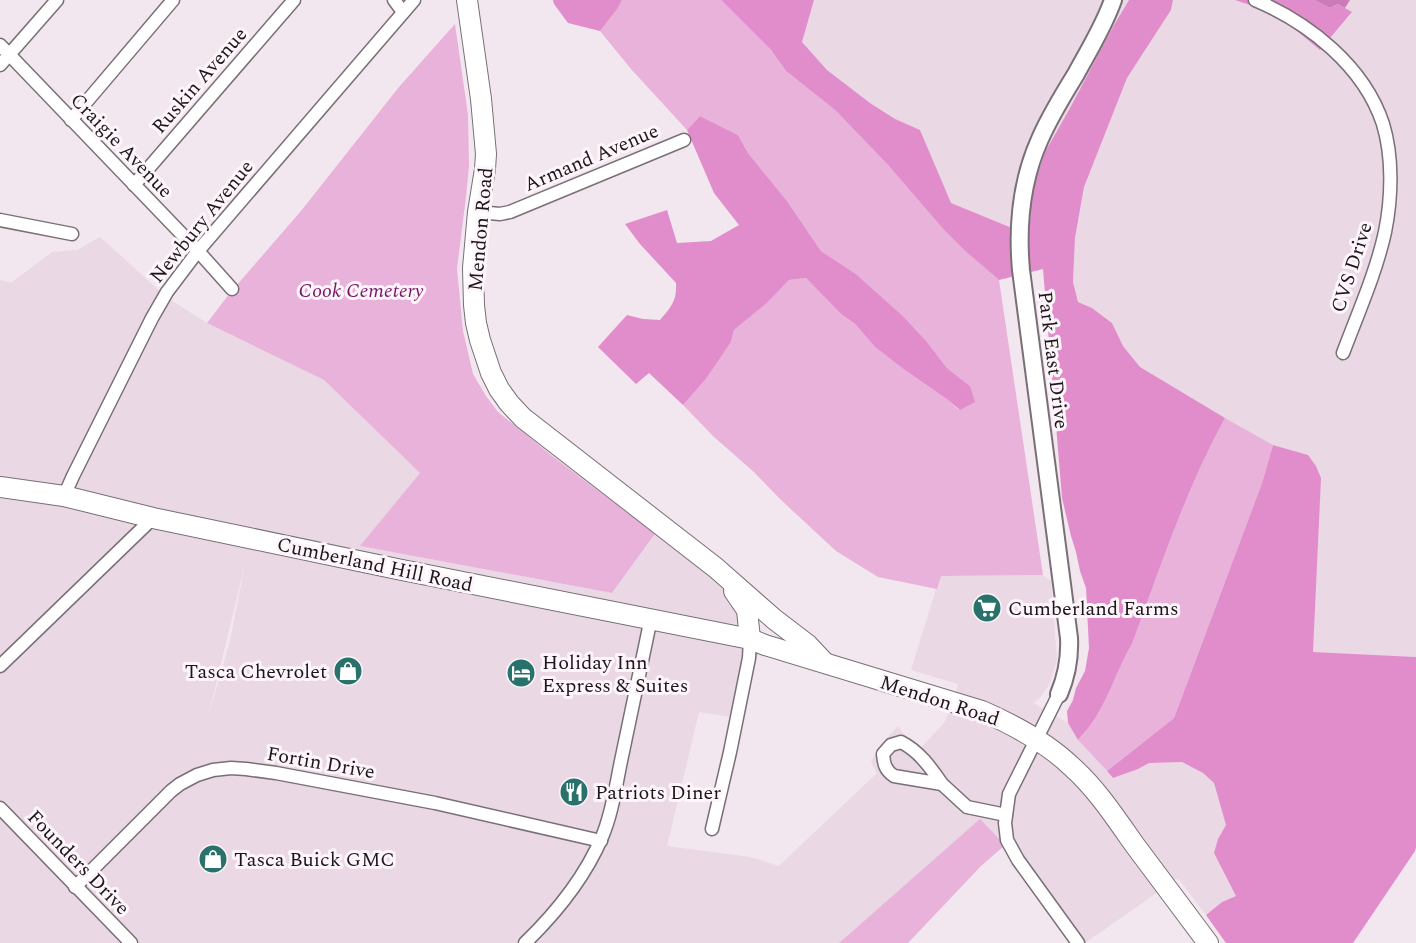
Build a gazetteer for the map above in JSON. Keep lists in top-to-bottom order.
{
  "streets": {
    "main road": ["Mendon Road", "Cumberland Hill Road"],
    "street": [
      "Ruskin Avenue",
      "Craigie Avenue",
      "Armand Avenue",
      "Newbury Avenue",
      "CVS Drive",
      "Park East Drive",
      "Fortin Drive",
      "Founders Drive"
    ]
  },
  "crossings": [
    ["Ruskin Avenue", "Craigie Avenue"],
    ["Craigie Avenue", "Newbury Avenue"],
    ["Armand Avenue", "Mendon Road"],
    ["Newbury Avenue", "Cumberland Hill Road"],
    ["Mendon Road", "Park East Drive"],
    ["Mendon Road", "Cumberland Hill Road"],
    ["Fortin Drive", "Founders Drive"]
  ],
  "parks": ["Cook Cemetery"],
  "places": {
    "supermarket": ["Cumberland Farms"],
    "shop": ["Tasca Chevrolet", "Tasca Buick GMC"],
    "hotel": ["Holiday Inn Express & Suites"],
    "restaurant": ["Patriots Diner"]
  }
}
